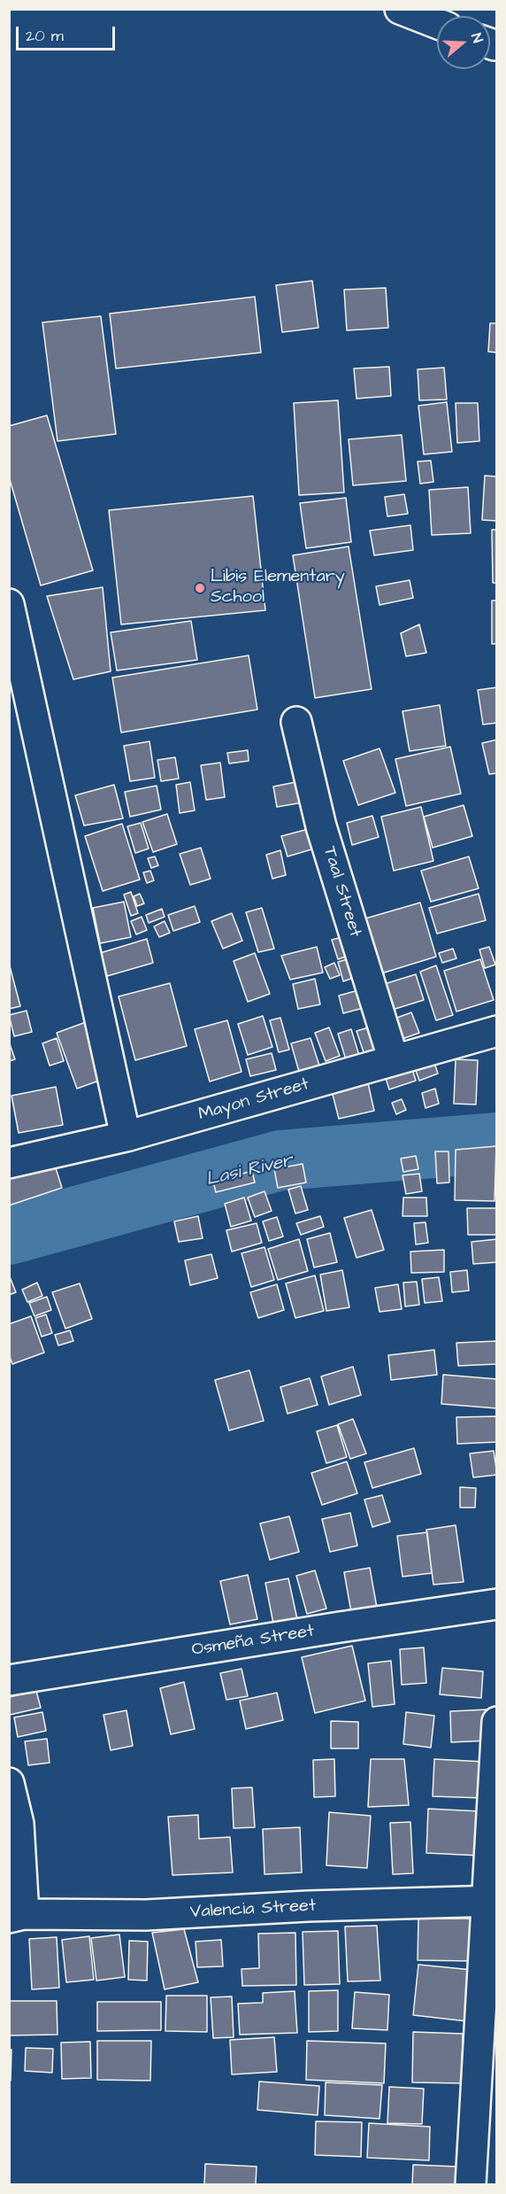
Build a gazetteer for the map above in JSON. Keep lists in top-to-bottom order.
{
  "streets": {
    "street": [
      "Taal Street",
      "Mayon Street",
      "Osmeña Street",
      "Valencia Street"
    ]
  },
  "crossings": [
    ["Taal Street", "Mayon Street"]
  ],
  "water": ["Lasi River"],
  "places": ["Libis Elementary School"],
  "scale_bar": "20 m",
  "north": "right"
}
